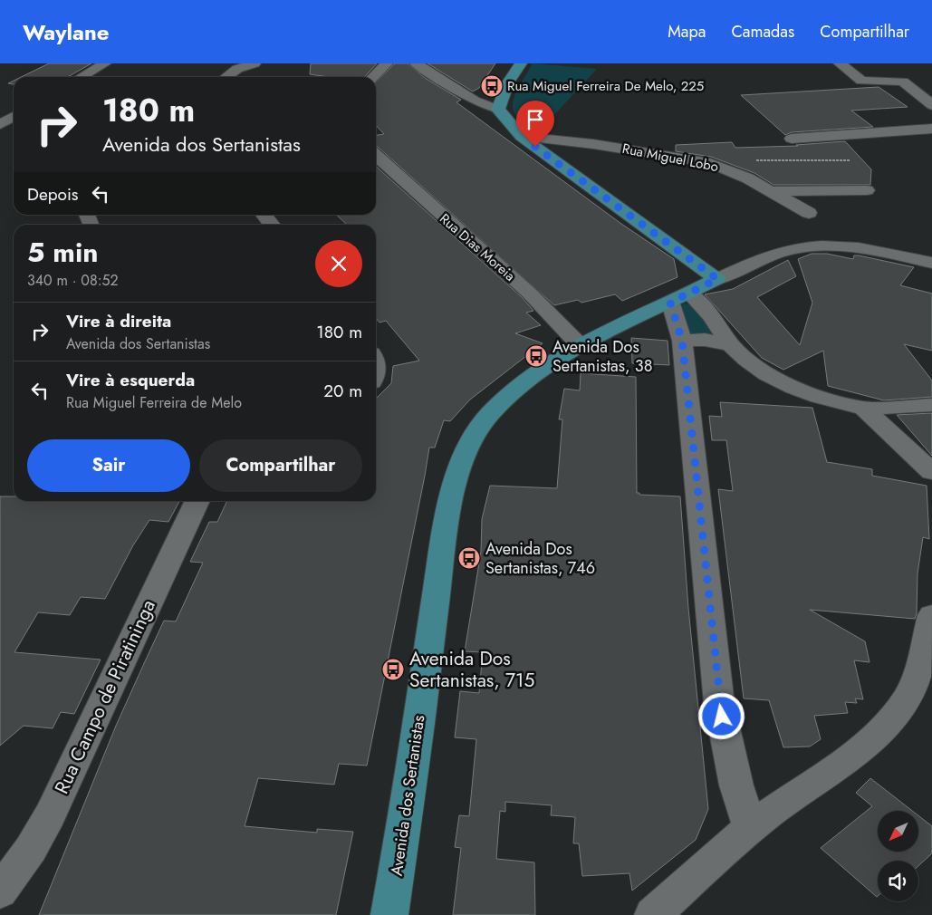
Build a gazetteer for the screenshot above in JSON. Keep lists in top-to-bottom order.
{
  "streets": {
    "main road": ["Avenida dos Sertanistas"],
    "street": ["Rua Miguel Lobo", "Rua Dias Moreia", "Rua Campo de Piratininga"]
  },
  "crossings": [
    ["Rua Dias Moreia", "Avenida dos Sertanistas"]
  ],
  "places": {
    "bus stop": [
      "Rua Miguel Ferreira De Melo, 225",
      "Avenida Dos Sertanistas, 38",
      "Avenida Dos Sertanistas, 746",
      "Avenida Dos Sertanistas, 715"
    ]
  },
  "north": "bottom left",
  "page": {
    "header": "Waylane",
    "nav": ["Mapa", "Camadas", "Compartilhar"],
    "turn": ["180 m", "Avenida dos Sertanistas"],
    "then": "Depois",
    "heading": ["5 min", "340 m · 08:52"],
    "list": [
      {
        "name": "Vire à direita",
        "note": "Avenida dos Sertanistas",
        "value": "180 m"
      },
      {
        "name": "Vire à esquerda",
        "note": "Rua Miguel Ferreira de Melo",
        "value": "20 m"
      }
    ],
    "buttons": ["Sair", "Compartilhar"]
  }
}
